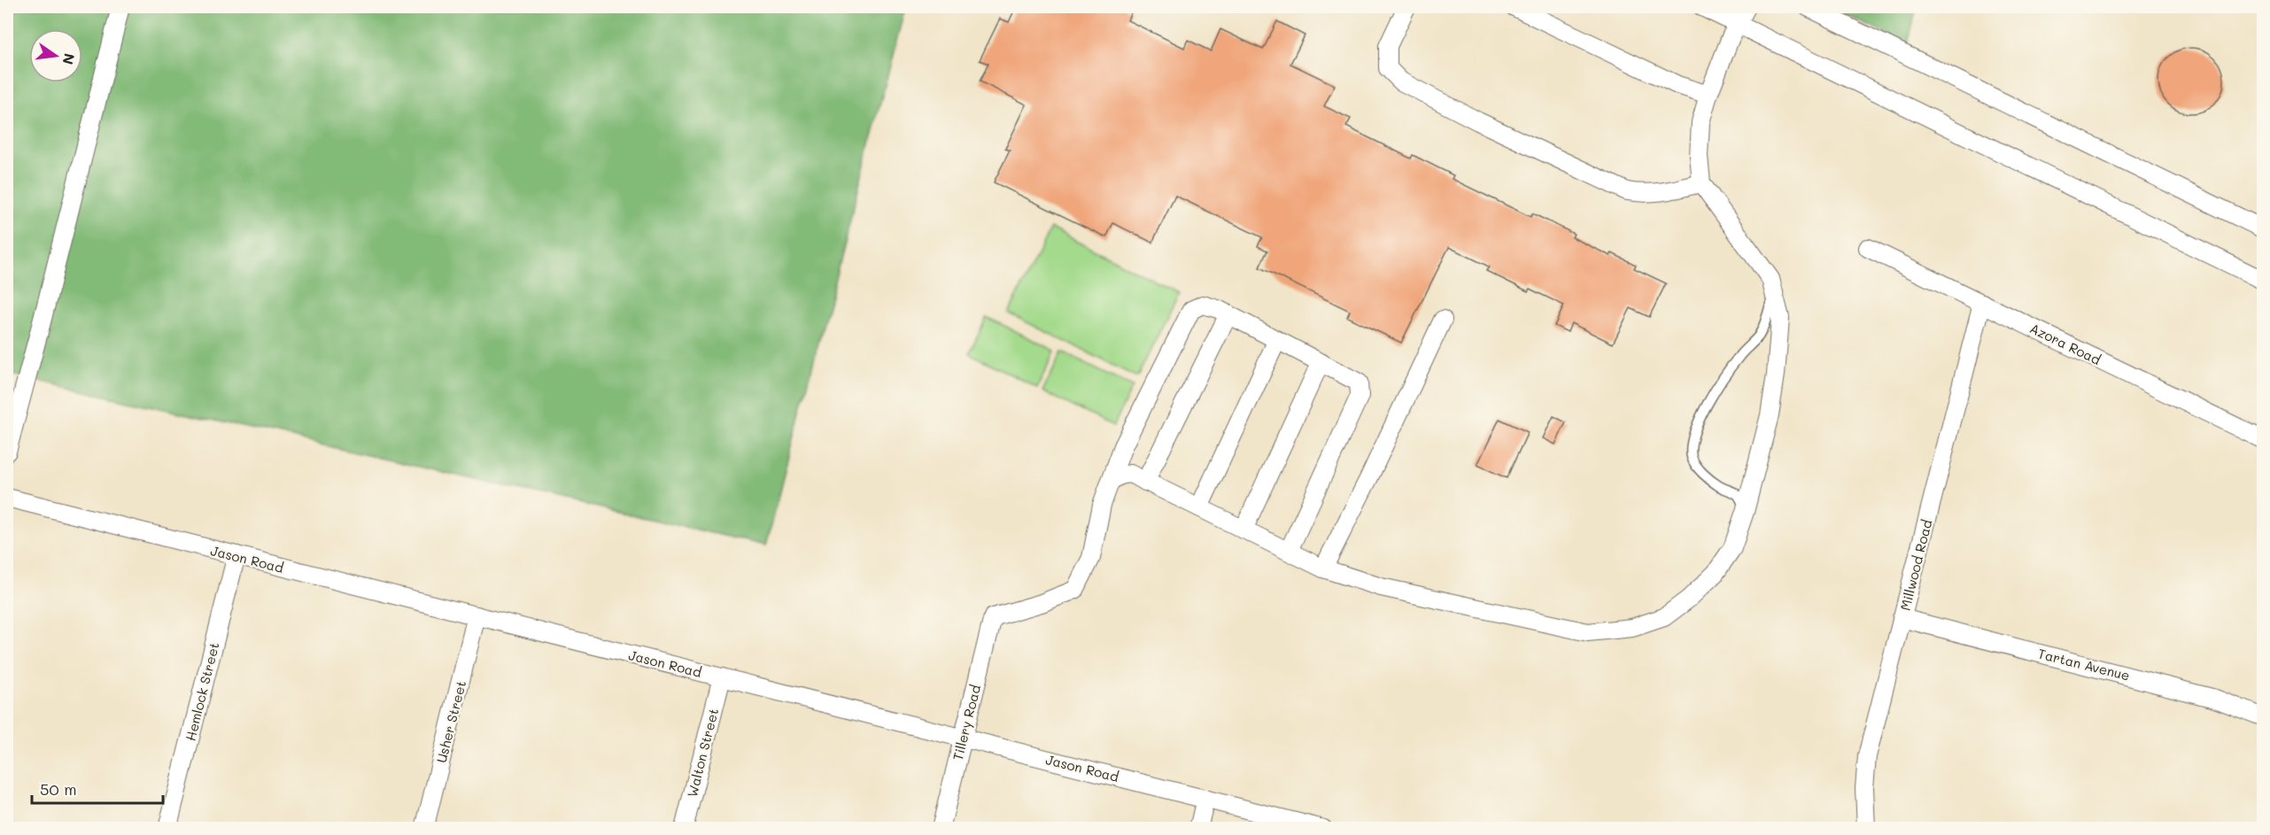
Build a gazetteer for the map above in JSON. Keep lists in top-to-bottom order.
{
  "streets": {
    "street": [
      "Azora Road",
      "Jason Road",
      "Millwood Road",
      "Tartan Avenue",
      "Hemlock Street",
      "Usher Street",
      "Tillery Road",
      "Walton Street"
    ]
  },
  "crossings": [
    ["Azora Road", "Millwood Road"],
    ["Jason Road", "Hemlock Street"],
    ["Jason Road", "Usher Street"],
    ["Jason Road", "Tillery Road"],
    ["Jason Road", "Walton Street"],
    ["Millwood Road", "Tartan Avenue"]
  ],
  "scale_bar": "50 m",
  "north": "right"
}
